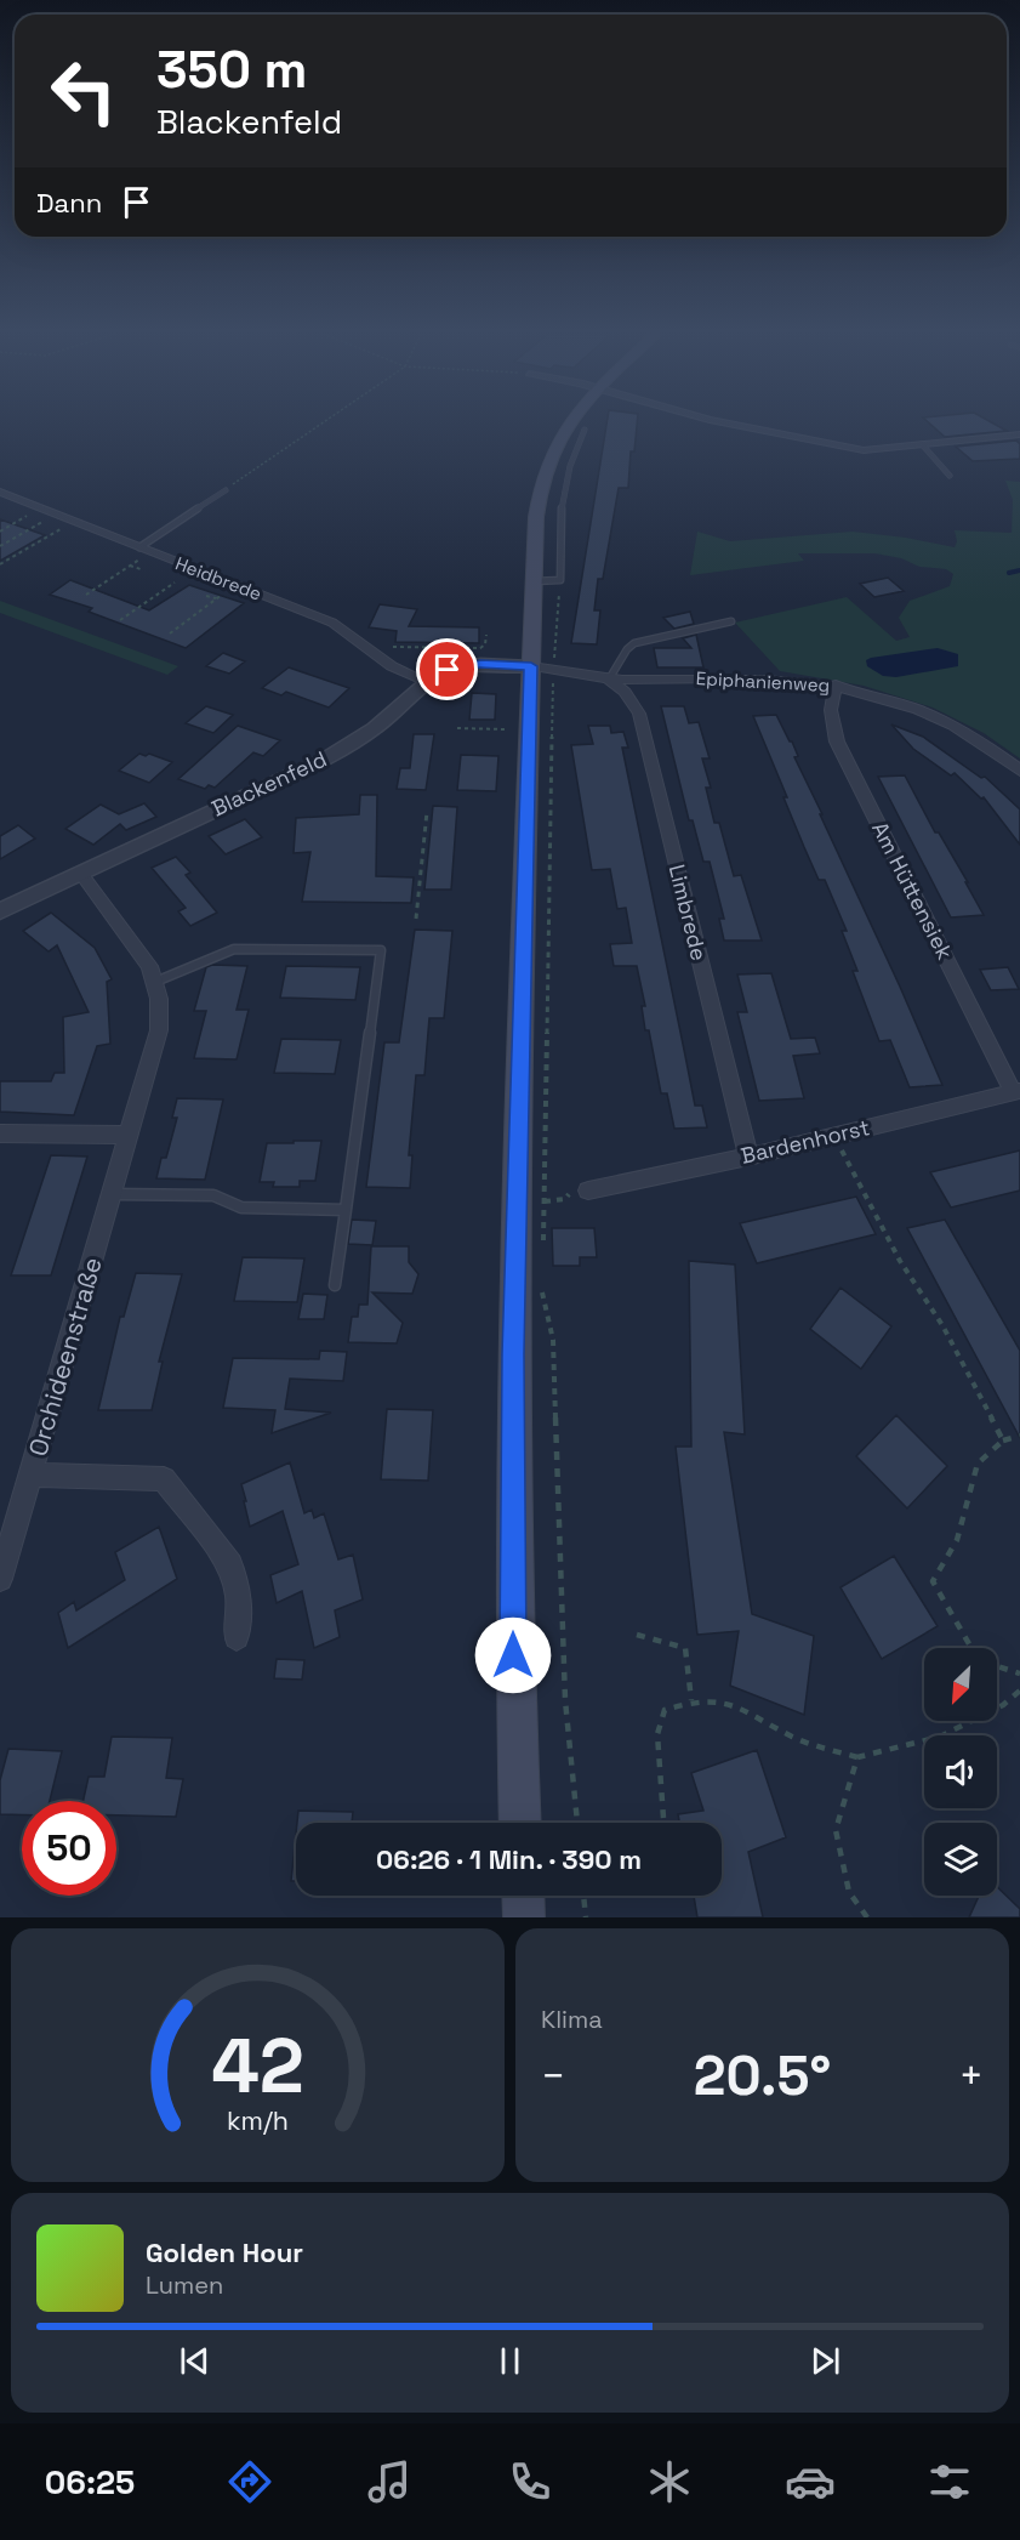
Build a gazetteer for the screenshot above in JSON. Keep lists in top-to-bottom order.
{
  "streets": {
    "street": [
      "Heidbrede",
      "Epiphanienweg",
      "Blackenfeld",
      "Am Hüttensiek",
      "Limbrede",
      "Bardenhorst",
      "Orchideenstraße"
    ]
  },
  "crossings": [
    ["Heidbrede", "Blackenfeld"],
    ["Epiphanienweg", "Blackenfeld"],
    ["Epiphanienweg", "Am Hüttensiek"],
    ["Epiphanienweg", "Limbrede"],
    ["Blackenfeld", "Orchideenstraße"],
    ["Am Hüttensiek", "Bardenhorst"],
    ["Limbrede", "Bardenhorst"]
  ],
  "north": "bottom left",
  "page": {
    "turn": ["350 m", "Blackenfeld"],
    "then": "Dann",
    "limit": "50",
    "trip": "06:26 · 1 Min. · 390 m",
    "tile": "Klima",
    "heat": ["−", "20.5°", "+"],
    "song": ["Golden Hour", "Lumen"],
    "tabs": "06:25",
    "gauge": ["42", "km/h"]
  }
}
